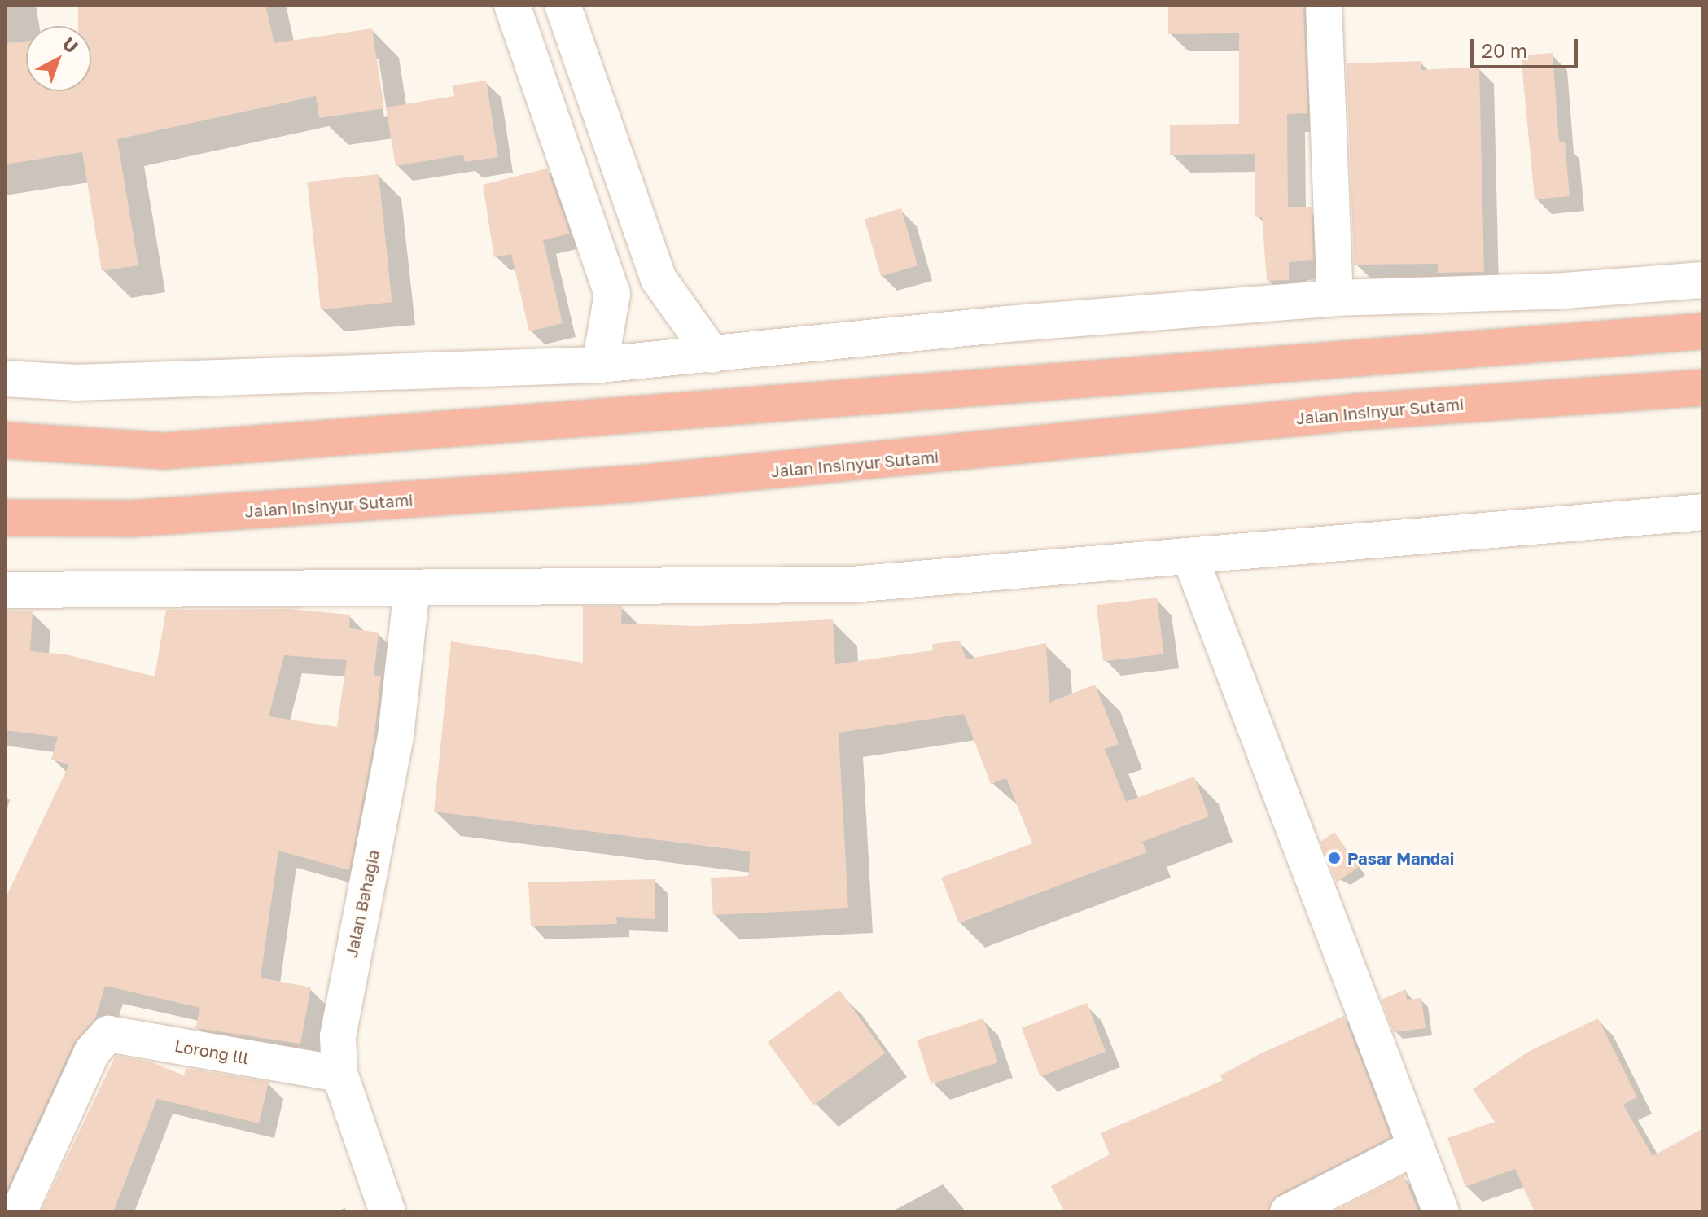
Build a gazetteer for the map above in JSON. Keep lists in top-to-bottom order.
{
  "streets": {
    "highway": ["Jalan Insinyur Sutami"],
    "street": ["Jalan Bahagia", "Lorong lll"]
  },
  "crossings": [
    ["Jalan Bahagia", "Lorong lll"]
  ],
  "places": ["Pasar Mandai"],
  "scale_bar": "20 m",
  "north": "top right"
}
